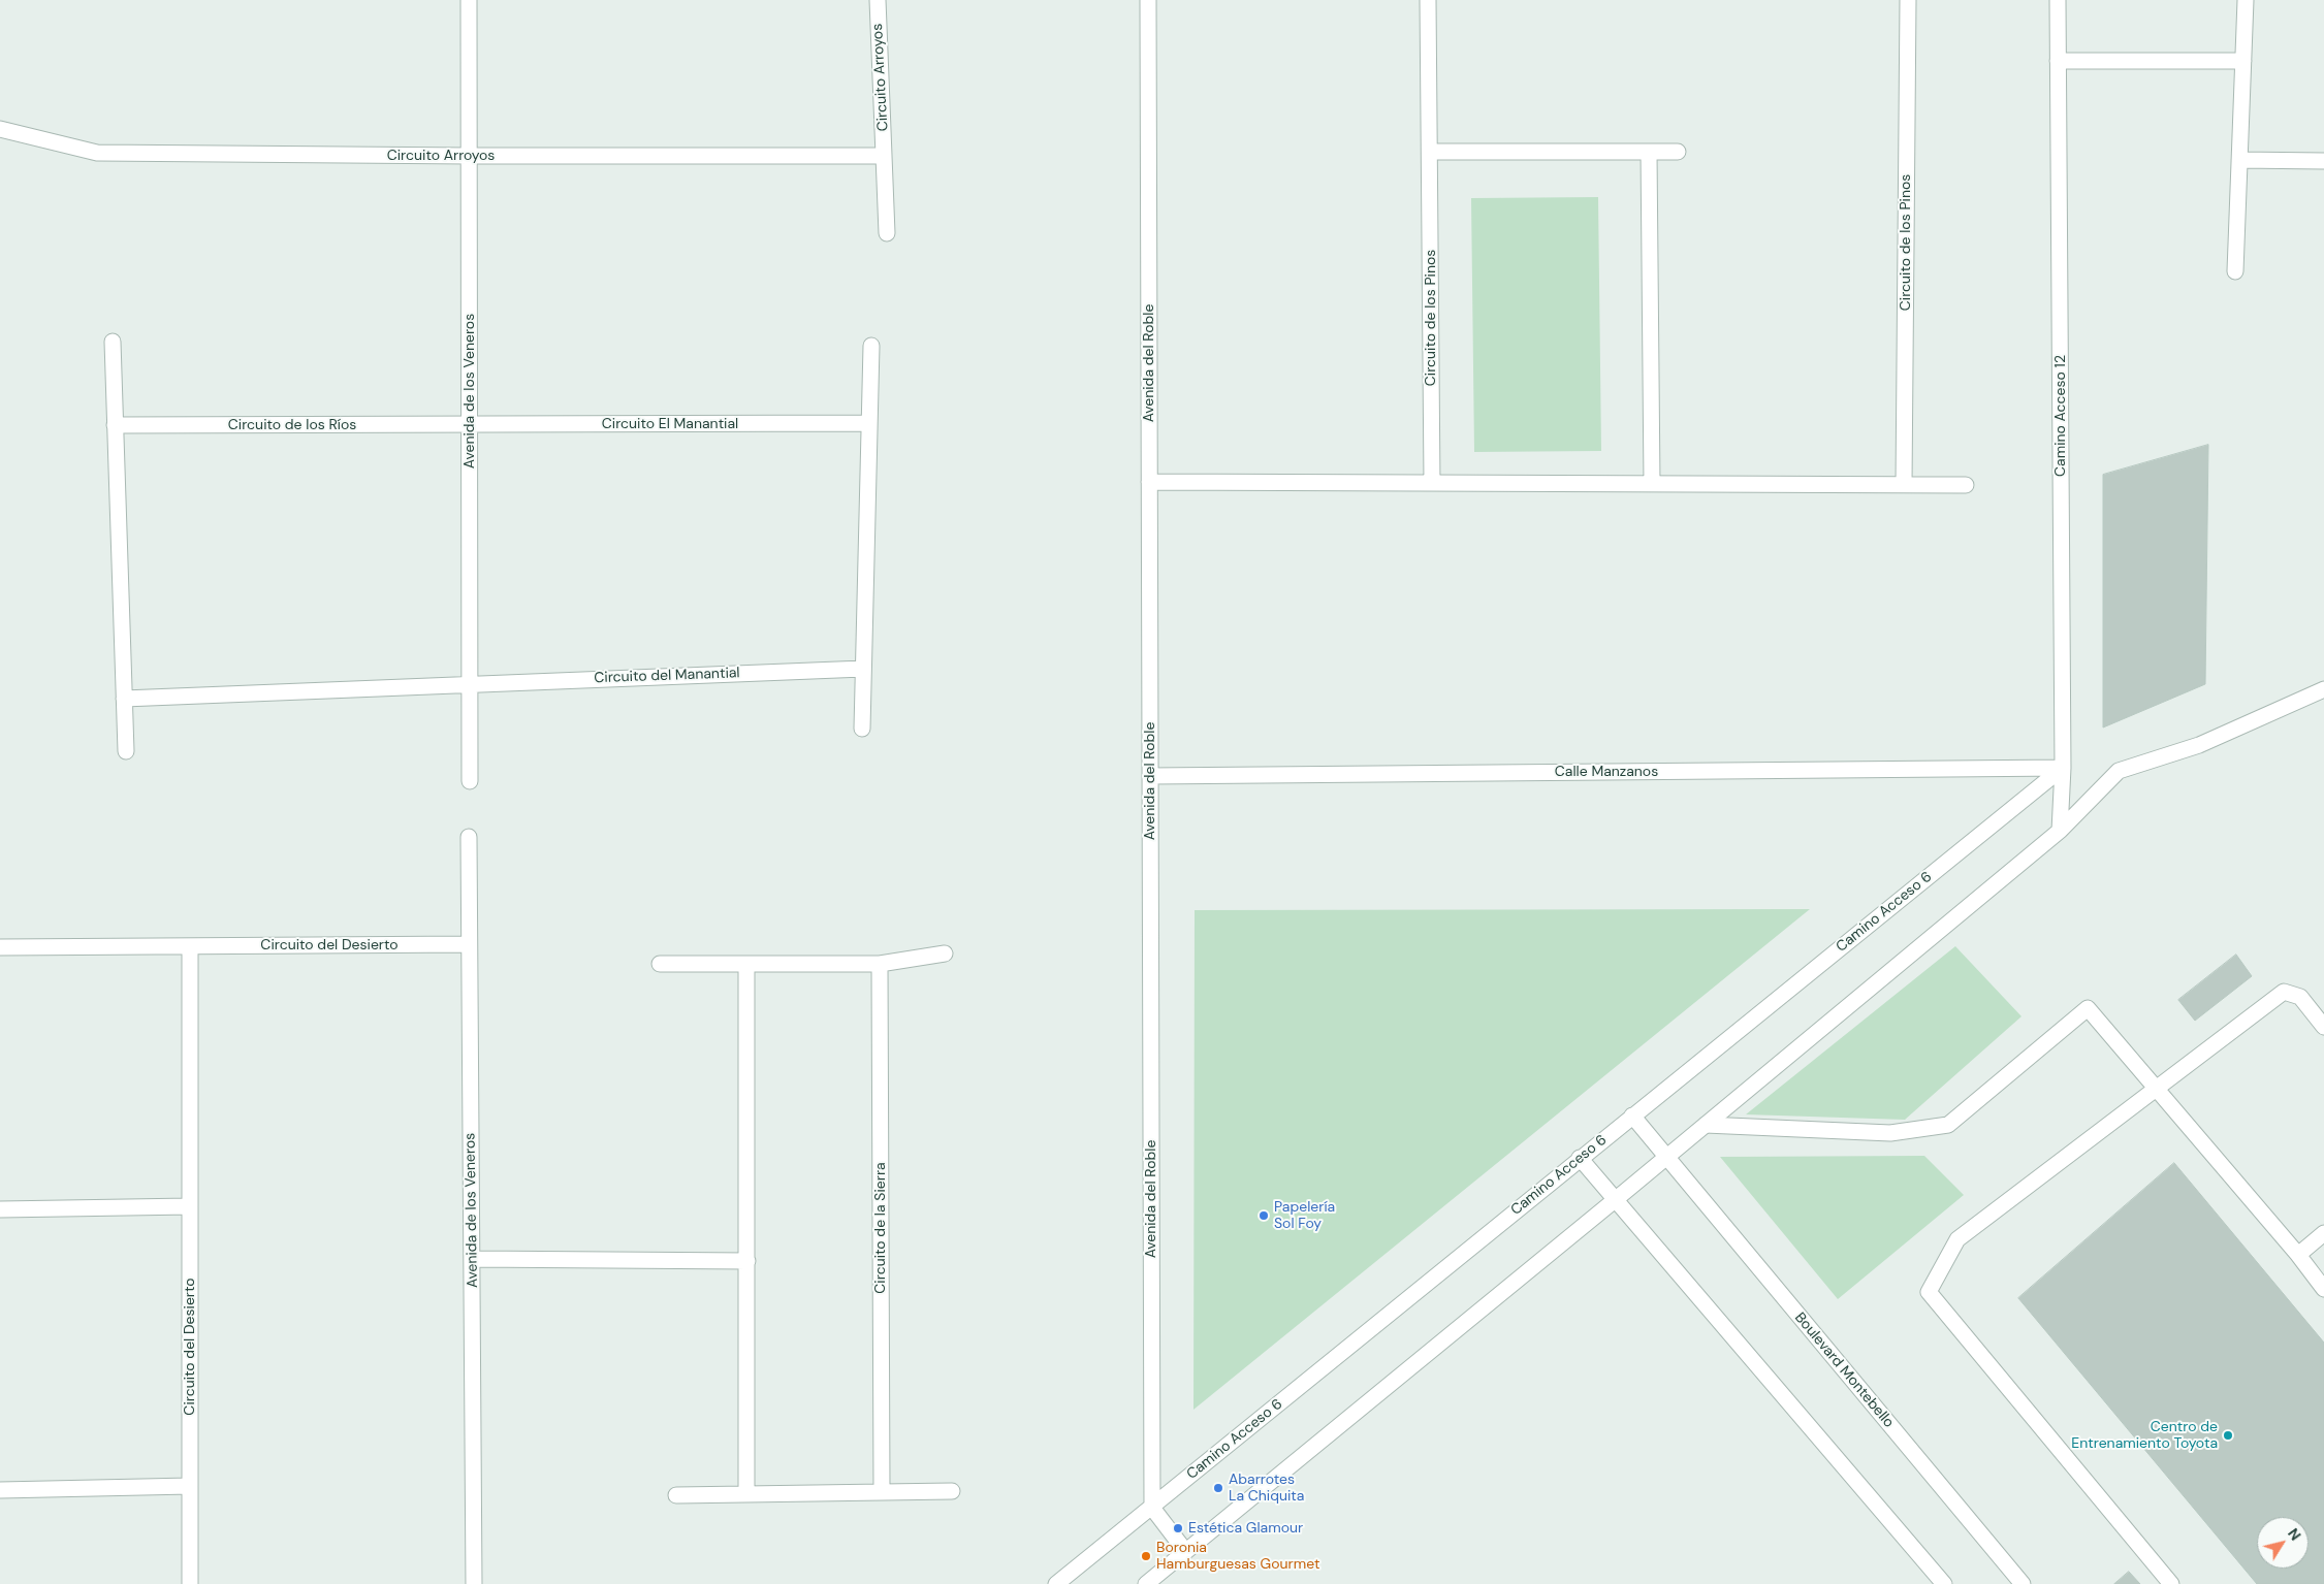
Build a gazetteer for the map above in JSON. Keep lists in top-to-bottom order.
{
  "streets": {
    "street": [
      "Circuito Arroyos",
      "Circuito de los Pinos",
      "Avenida del Roble",
      "Avenida de los Veneros",
      "Camino Acceso 12",
      "Circuito El Manantial",
      "Circuito de los Ríos",
      "Circuito del Manantial",
      "Calle Manzanos",
      "Camino Acceso 6",
      "Circuito del Desierto",
      "Circuito de la Sierra",
      "Boulevard Montebello"
    ]
  },
  "crossings": [
    ["Circuito Arroyos", "Avenida de los Veneros"],
    ["Avenida del Roble", "Calle Manzanos"],
    ["Avenida del Roble", "Camino Acceso 6"],
    ["Avenida de los Veneros", "Circuito El Manantial"],
    ["Avenida de los Veneros", "Circuito de los Ríos"],
    ["Avenida de los Veneros", "Circuito del Manantial"],
    ["Avenida de los Veneros", "Circuito del Desierto"],
    ["Camino Acceso 12", "Calle Manzanos"],
    ["Camino Acceso 12", "Camino Acceso 6"],
    ["Circuito El Manantial", "Circuito de los Ríos"],
    ["Calle Manzanos", "Camino Acceso 6"],
    ["Camino Acceso 6", "Boulevard Montebello"]
  ],
  "places": [
    "Papelería Sol Foy",
    "Centro de Entrenamiento Toyota",
    "Abarrotes La Chiquita",
    "Estética Glamour",
    "Boronia Hamburguesas Gourmet"
  ],
  "north": "top right"
}
